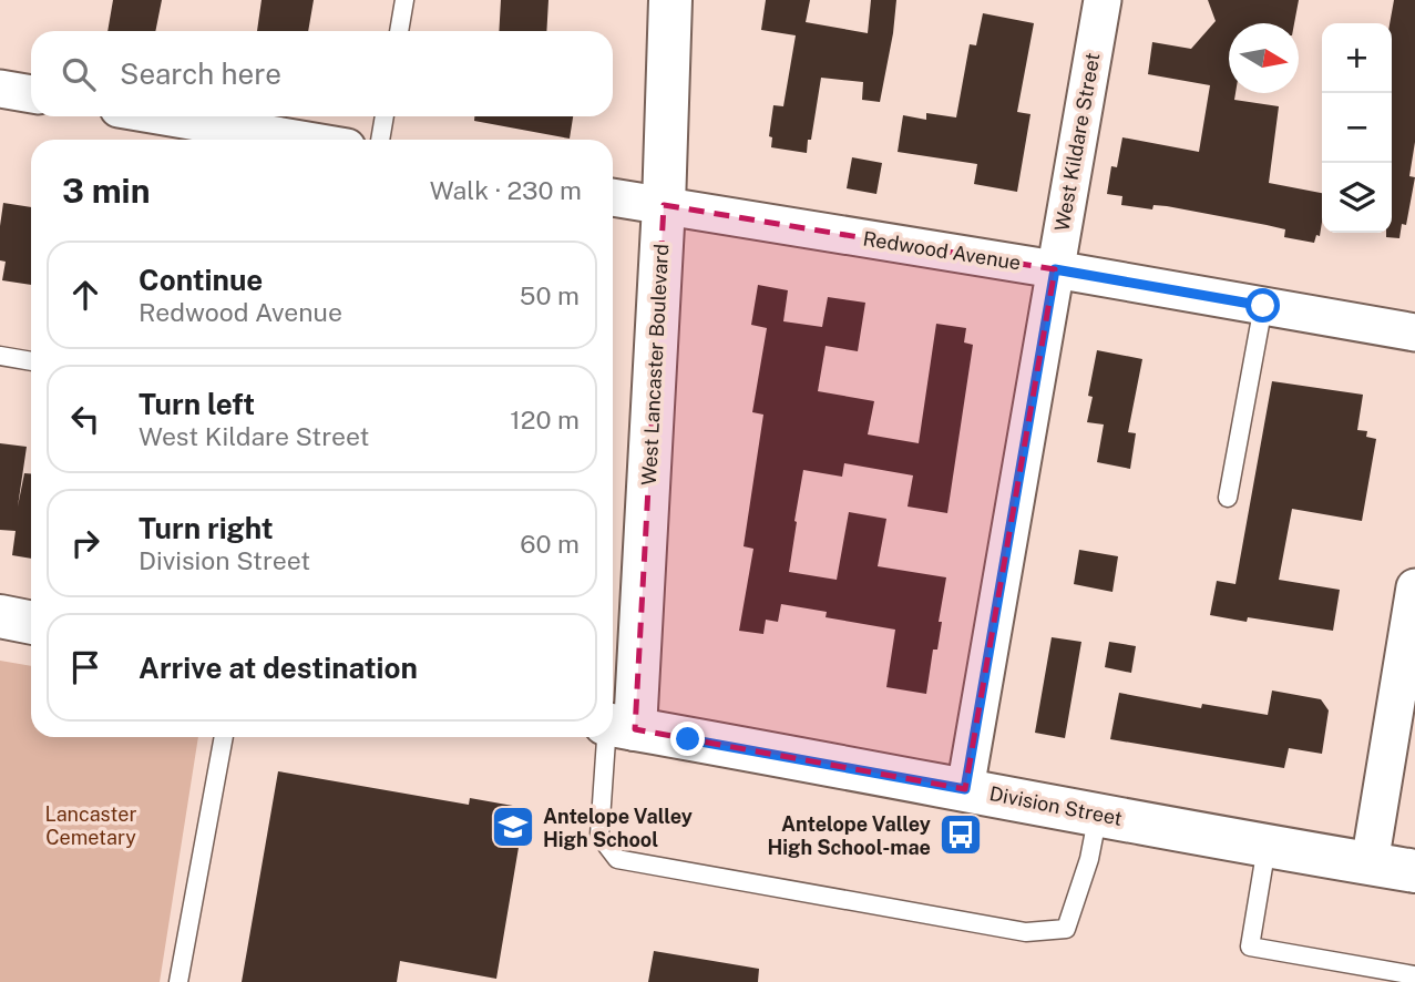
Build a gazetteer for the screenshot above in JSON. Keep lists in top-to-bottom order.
{
  "streets": {
    "main road": ["West Lancaster Boulevard", "Division Street"],
    "street": ["West Kildare Street", "Redwood Avenue"]
  },
  "crossings": [
    ["West Kildare Street", "Redwood Avenue"],
    ["West Kildare Street", "Division Street"],
    ["Redwood Avenue", "West Lancaster Boulevard"],
    ["West Lancaster Boulevard", "Division Street"]
  ],
  "parks": ["Lancaster Cemetary"],
  "places": {
    "school or university": ["Antelope Valley High School"],
    "bus stop": ["Antelope Valley High School-mae"]
  },
  "north": "right",
  "page": {
    "map_buttons": ["+", "−"],
    "search": "Search here",
    "heading": ["3 min", "Walk · 230 m"],
    "list": [
      ["Continue", "Redwood Avenue", "50 m"],
      ["Turn left", "West Kildare Street", "120 m"],
      ["Turn right", "Division Street", "60 m"],
      "Arrive at destination"
    ]
  }
}
